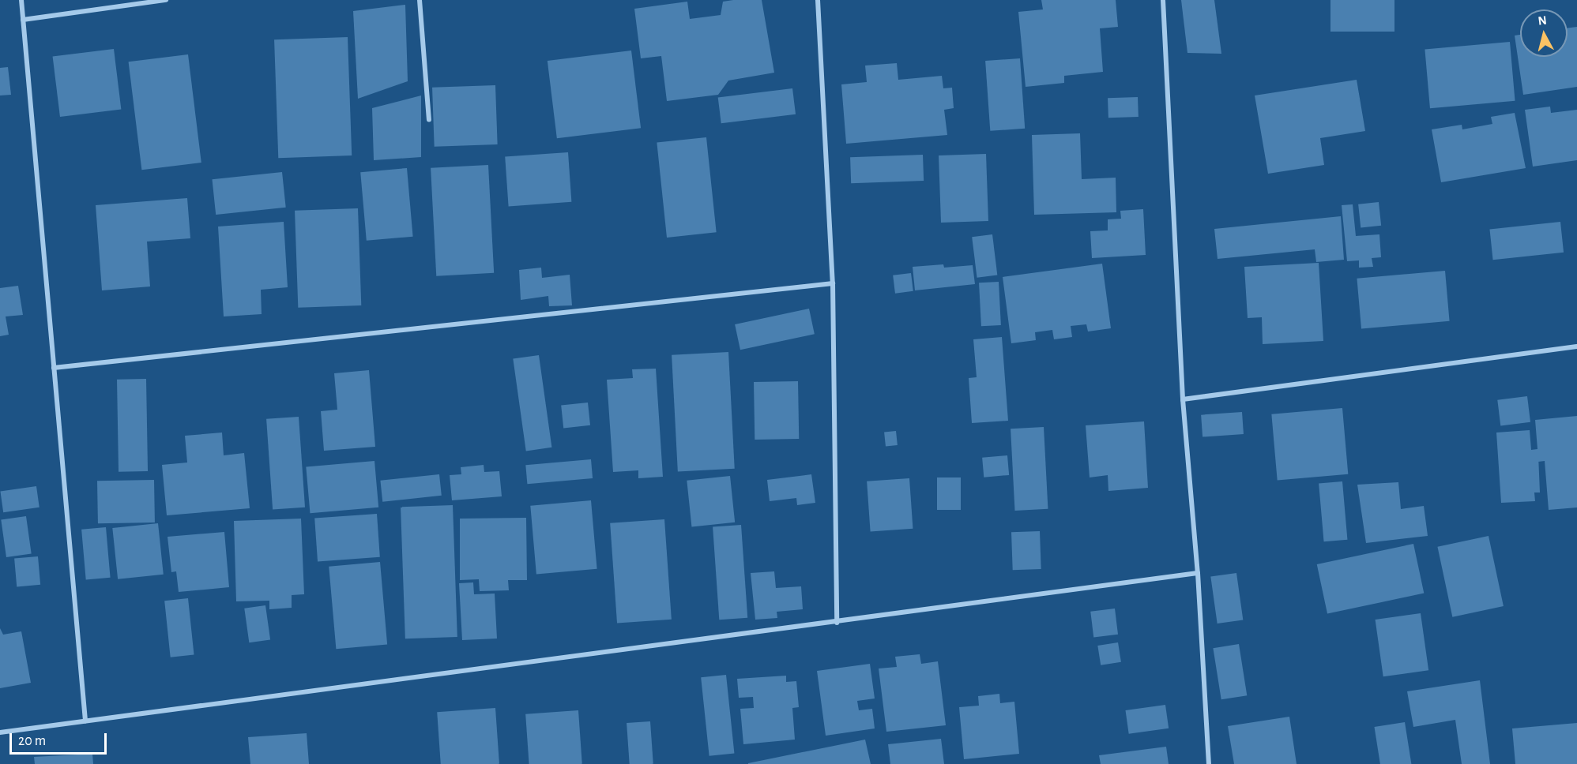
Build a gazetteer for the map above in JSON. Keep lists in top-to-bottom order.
{
  "scale_bar": "20 m",
  "north": "top"
}
